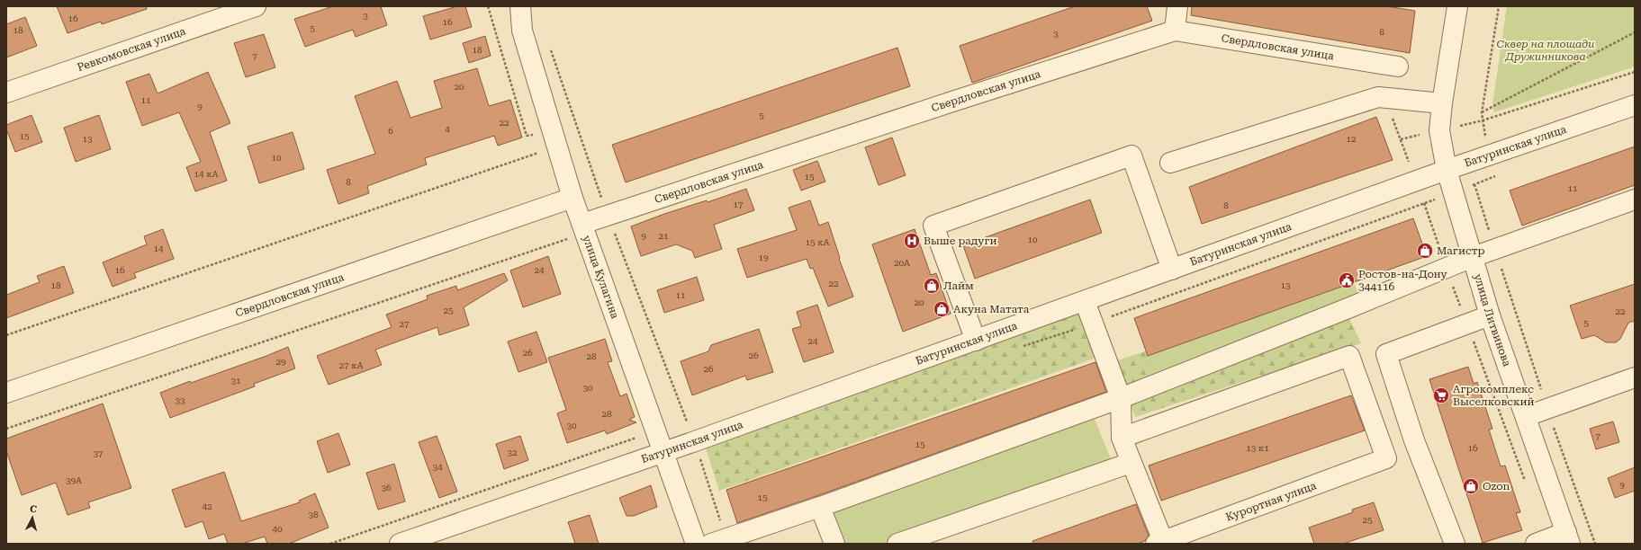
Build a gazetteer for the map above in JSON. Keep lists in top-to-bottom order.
{
  "streets": {
    "street": [
      "Свердловская улица",
      "Ревкомовская улица",
      "Батуринская улица",
      "улица Кулагина",
      "улица Литвинова",
      "Курортная улица"
    ]
  },
  "crossings": [
    ["Свердловская улица", "улица Кулагина"],
    ["Батуринская улица", "улица Кулагина"],
    ["Батуринская улица", "улица Литвинова"]
  ],
  "parks": ["Сквер на площади Дружинникова"],
  "places": {
    "hospital": ["Выше радуги"],
    "shop": [
      "Магистр",
      "Лайм",
      "Акуна Матата",
      "Ozon"
    ],
    "public building": ["Ростов-на-Дону 344116"],
    "supermarket": ["Агрокомплекс Выселковский"]
  },
  "house_numbers": [
    "3",
    "16",
    "16",
    "5",
    "18",
    "8",
    "3",
    "18",
    "7",
    "20",
    "11",
    "9",
    "5",
    "22",
    "4",
    "6",
    "15",
    "13",
    "12",
    "10",
    "14 кА",
    "15",
    "8",
    "11",
    "17",
    "8",
    "9",
    "21",
    "10",
    "15 кА",
    "14",
    "19",
    "20А",
    "16",
    "24",
    "22",
    "18",
    "13",
    "11",
    "20",
    "25",
    "22",
    "5",
    "27",
    "24",
    "26",
    "26",
    "28",
    "29",
    "27 кА",
    "26",
    "31",
    "30",
    "33",
    "28",
    "30",
    "7",
    "15",
    "13 к1",
    "16",
    "32",
    "37",
    "34",
    "39А",
    "9",
    "36",
    "15",
    "42",
    "38",
    "25",
    "40"
  ],
  "north": "top"
}
